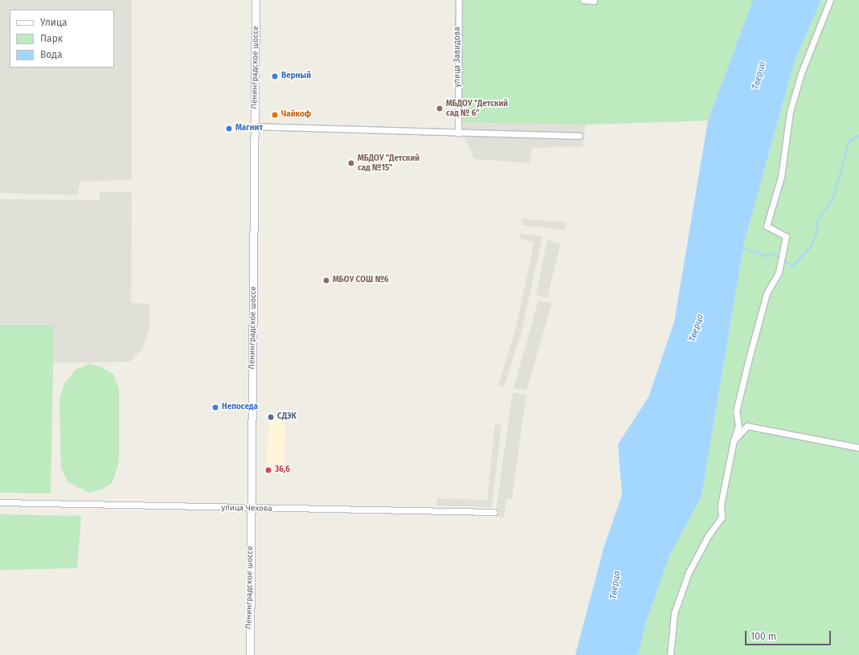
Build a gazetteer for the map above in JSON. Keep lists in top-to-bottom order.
{
  "streets": {
    "main road": ["Ленинградское шоссе"],
    "street": ["улица Завидова", "улица Чехова"]
  },
  "crossings": [
    ["Ленинградское шоссе", "улица Чехова"]
  ],
  "water": ["Тверца"],
  "places": [
    "Верный",
    "МБДОУ \"Детский сад № 6\"",
    "Чайкоф",
    "Магнит",
    "МБДОУ \"Детский сад №15\"",
    "МБОУ СОШ №6",
    "Непоседа",
    "СДЭК",
    "36,6"
  ],
  "legend": ["Улица", "Парк", "Вода"],
  "scale_bar": "100 m"
}
